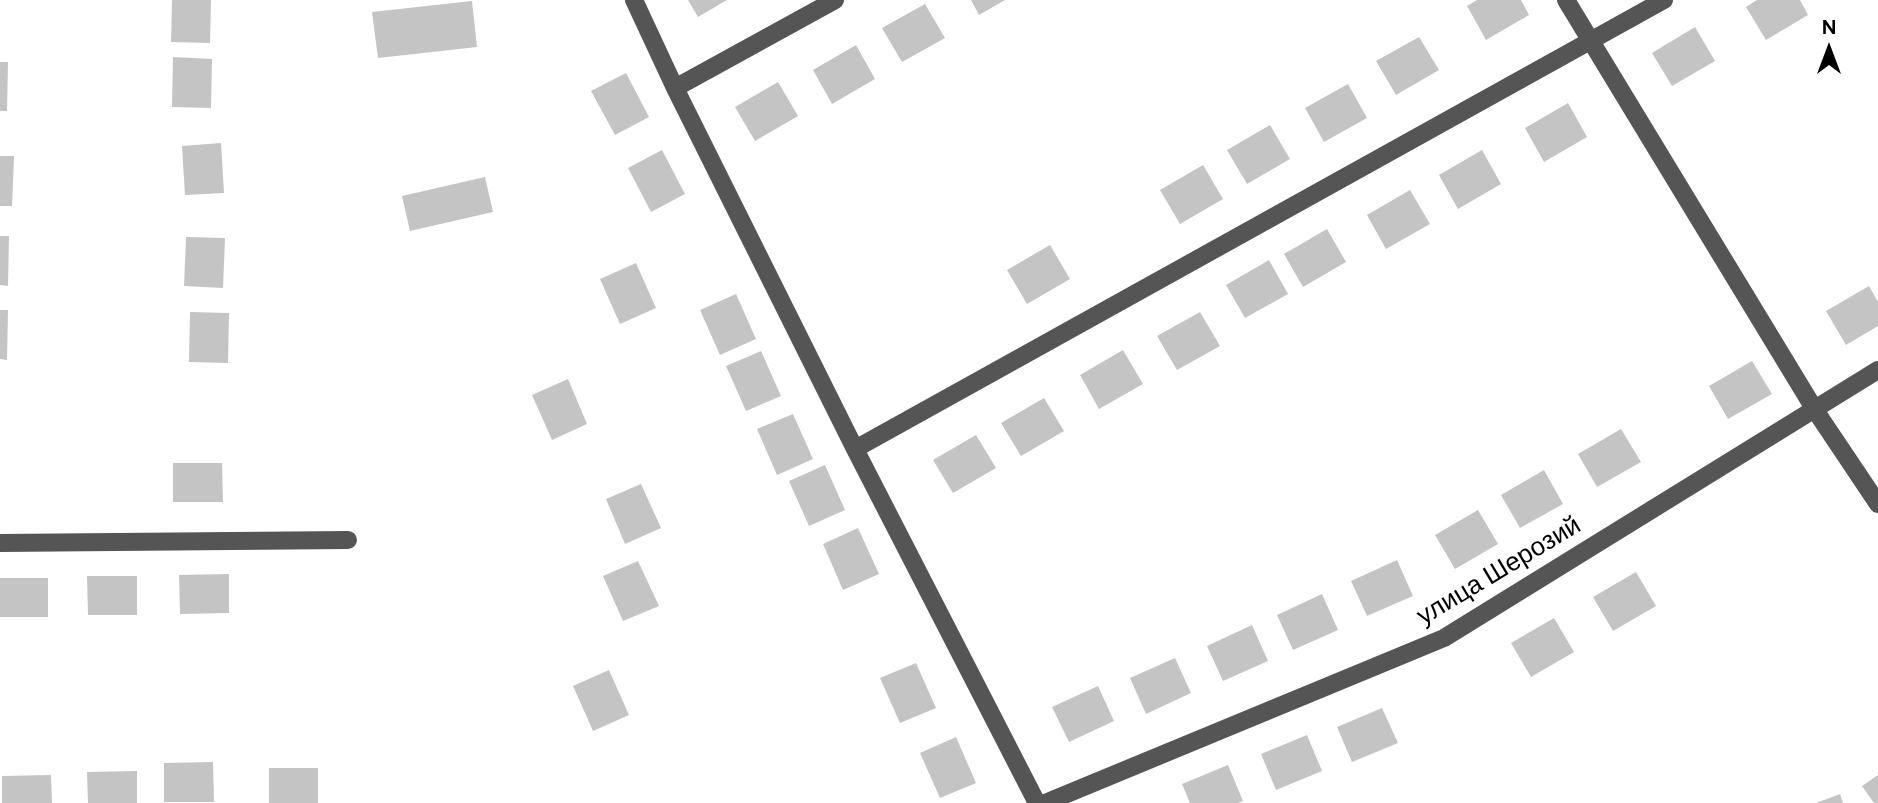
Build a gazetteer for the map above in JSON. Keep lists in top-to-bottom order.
{
  "streets": {
    "street": ["улица Шерозий"]
  },
  "north": "top"
}
